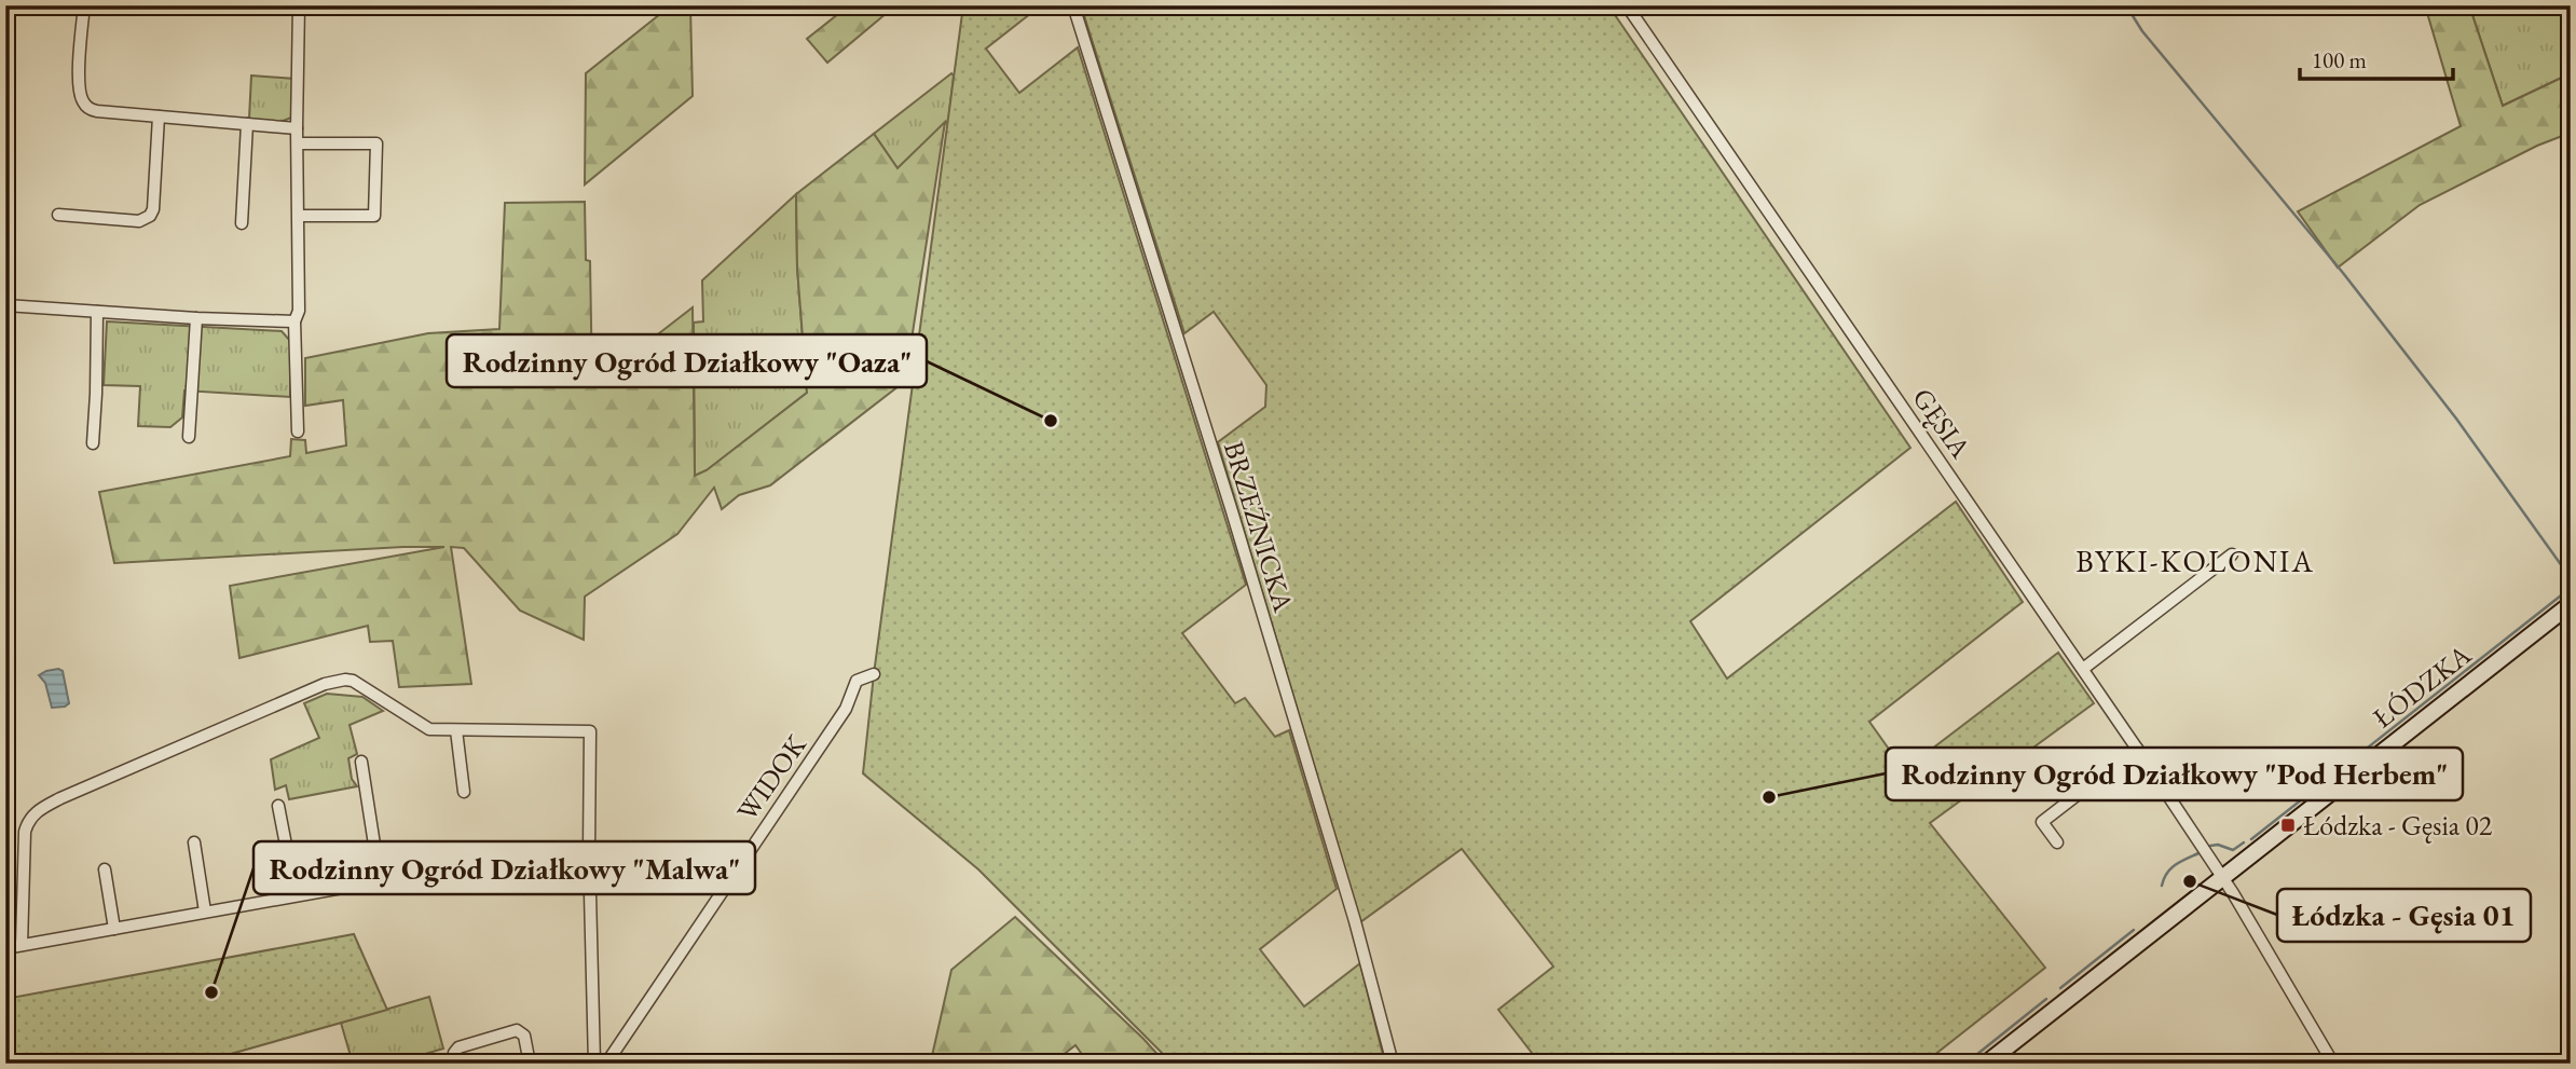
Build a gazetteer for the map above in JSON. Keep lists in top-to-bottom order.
{
  "streets": {
    "main road": ["ŁÓDZKA"],
    "street": ["GĘSIA", "BRZEŹNICKA", "WIDOK"]
  },
  "crossings": [
    ["GĘSIA", "ŁÓDZKA"]
  ],
  "districts": ["BYKI-KOLONIA"],
  "places": {
    "other": [
      "Rodzinny Ogród Działkowy \"Oaza\"",
      "Rodzinny Ogród Działkowy \"Pod Herbem\"",
      "Łódzka - Gęsia 01",
      "Rodzinny Ogród Działkowy \"Malwa\""
    ],
    "transit": ["Łódzka - Gęsia 02"]
  },
  "scale_bar": "100 m"
}
